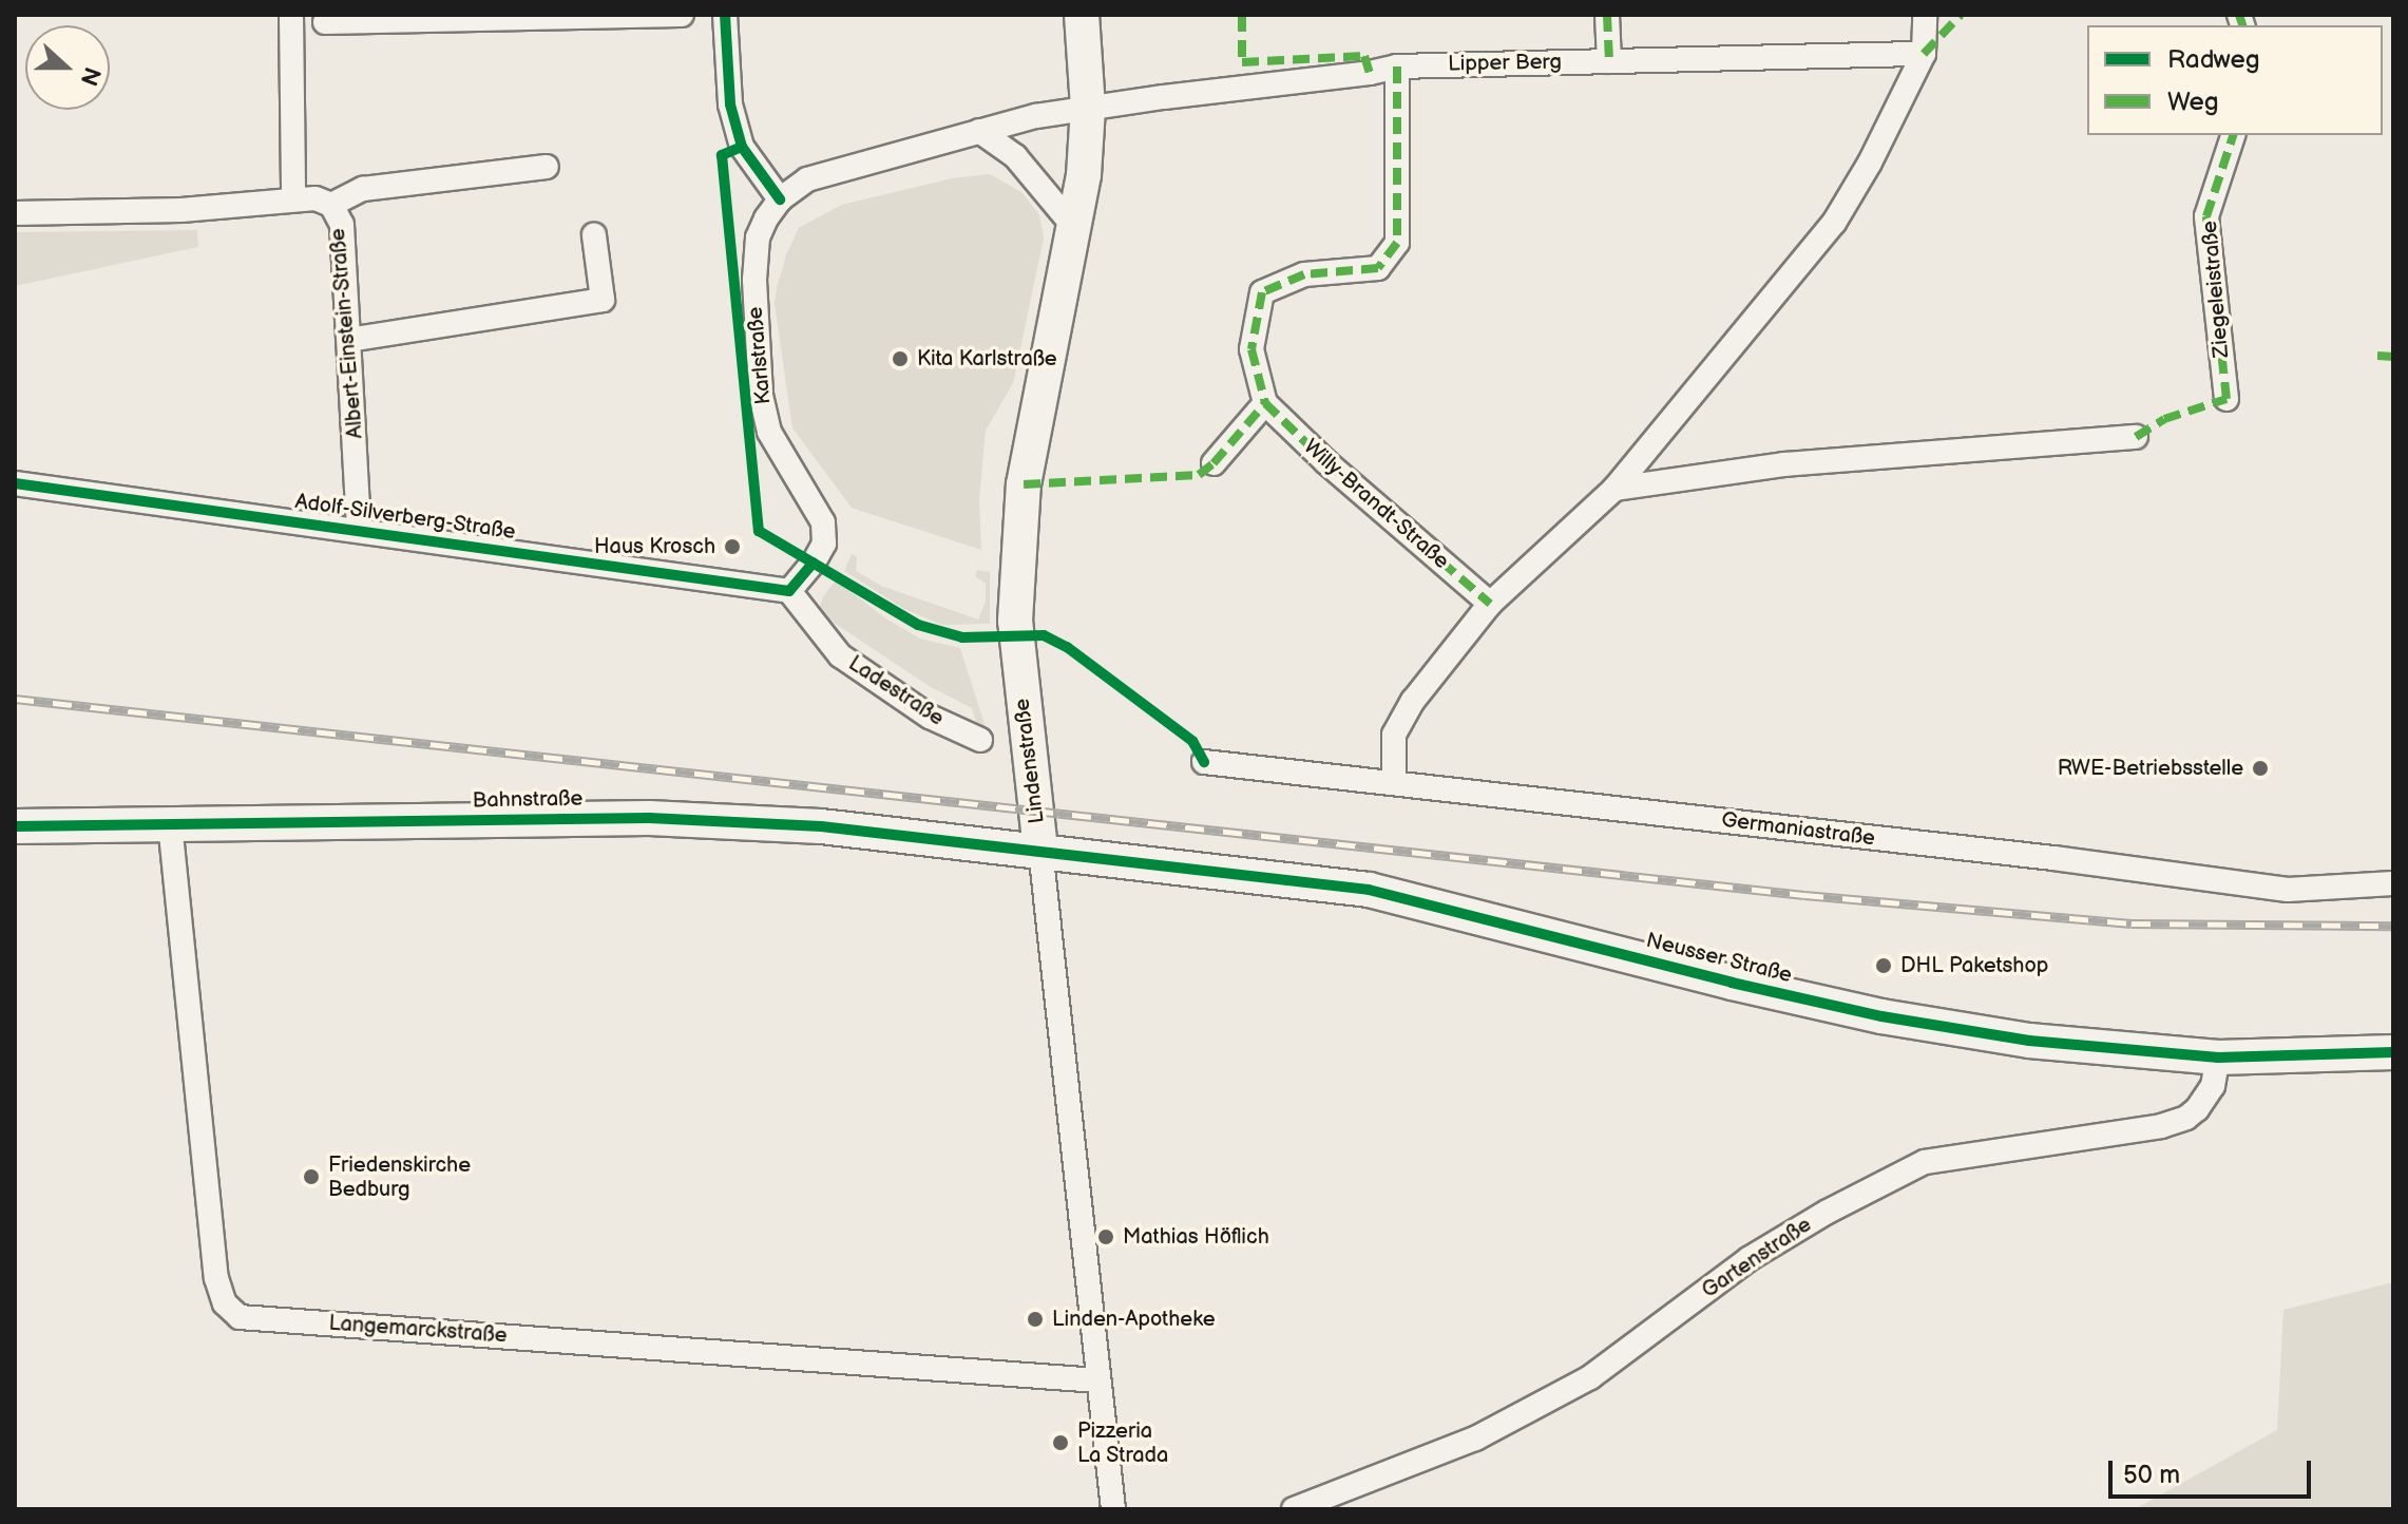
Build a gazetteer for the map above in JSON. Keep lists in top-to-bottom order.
{
  "streets": {
    "street": [
      "Lipper Berg",
      "Ziegeleistraße",
      "Albert-Einstein-Straße",
      "Karlstraße",
      "Willy-Brandt-Straße",
      "Adolf-Silverberg-Straße",
      "Ladestraße",
      "Lindenstraße",
      "Bahnstraße",
      "Germaniastraße",
      "Neusser Straße",
      "Gartenstraße",
      "Langemarckstraße"
    ]
  },
  "crossings": [
    ["Lipper Berg", "Karlstraße"],
    ["Lipper Berg", "Lindenstraße"],
    ["Albert-Einstein-Straße", "Adolf-Silverberg-Straße"],
    ["Karlstraße", "Adolf-Silverberg-Straße"],
    ["Karlstraße", "Ladestraße"],
    ["Karlstraße", "Lindenstraße"],
    ["Adolf-Silverberg-Straße", "Ladestraße"],
    ["Lindenstraße", "Bahnstraße"],
    ["Lindenstraße", "Neusser Straße"],
    ["Lindenstraße", "Langemarckstraße"],
    ["Bahnstraße", "Neusser Straße"],
    ["Bahnstraße", "Langemarckstraße"],
    ["Neusser Straße", "Gartenstraße"]
  ],
  "places": [
    "Kita Karlstraße",
    "Haus Krosch",
    "RWE-Betriebsstelle",
    "DHL Paketshop",
    "Friedenskirche Bedburg",
    "Mathias Höflich",
    "Linden-Apotheke",
    "Pizzeria La Strada"
  ],
  "legend": ["Radweg", "Weg"],
  "scale_bar": "50 m",
  "north": "right"
}
